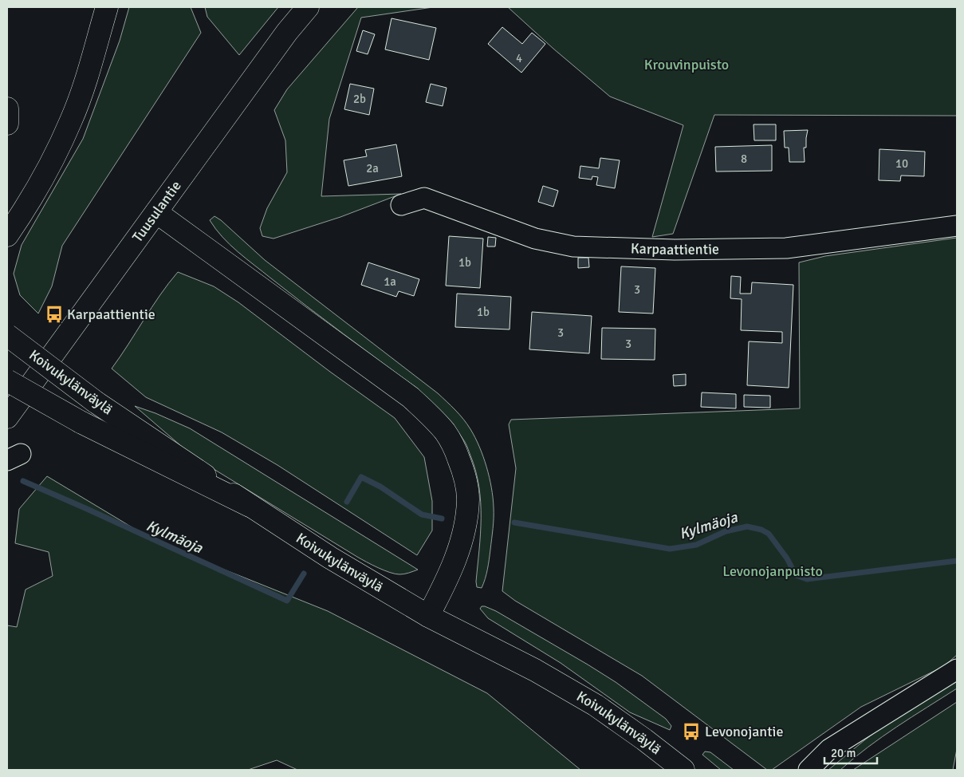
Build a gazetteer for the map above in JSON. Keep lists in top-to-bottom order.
{
  "streets": {
    "main road": ["Tuusulantie", "Koivukylänväylä"],
    "street": ["Karpaattientie"]
  },
  "water": ["Kylmäoja"],
  "parks": ["Krouvinpuisto", "Levonojanpuisto"],
  "places": {
    "bus stop": ["Karpaattientie", "Levonojantie"]
  },
  "house_numbers": [
    "4",
    "2b",
    "8",
    "10",
    "2a",
    "1b",
    "1a",
    "3",
    "1b",
    "3",
    "3"
  ],
  "scale_bar": "20 m"
}
